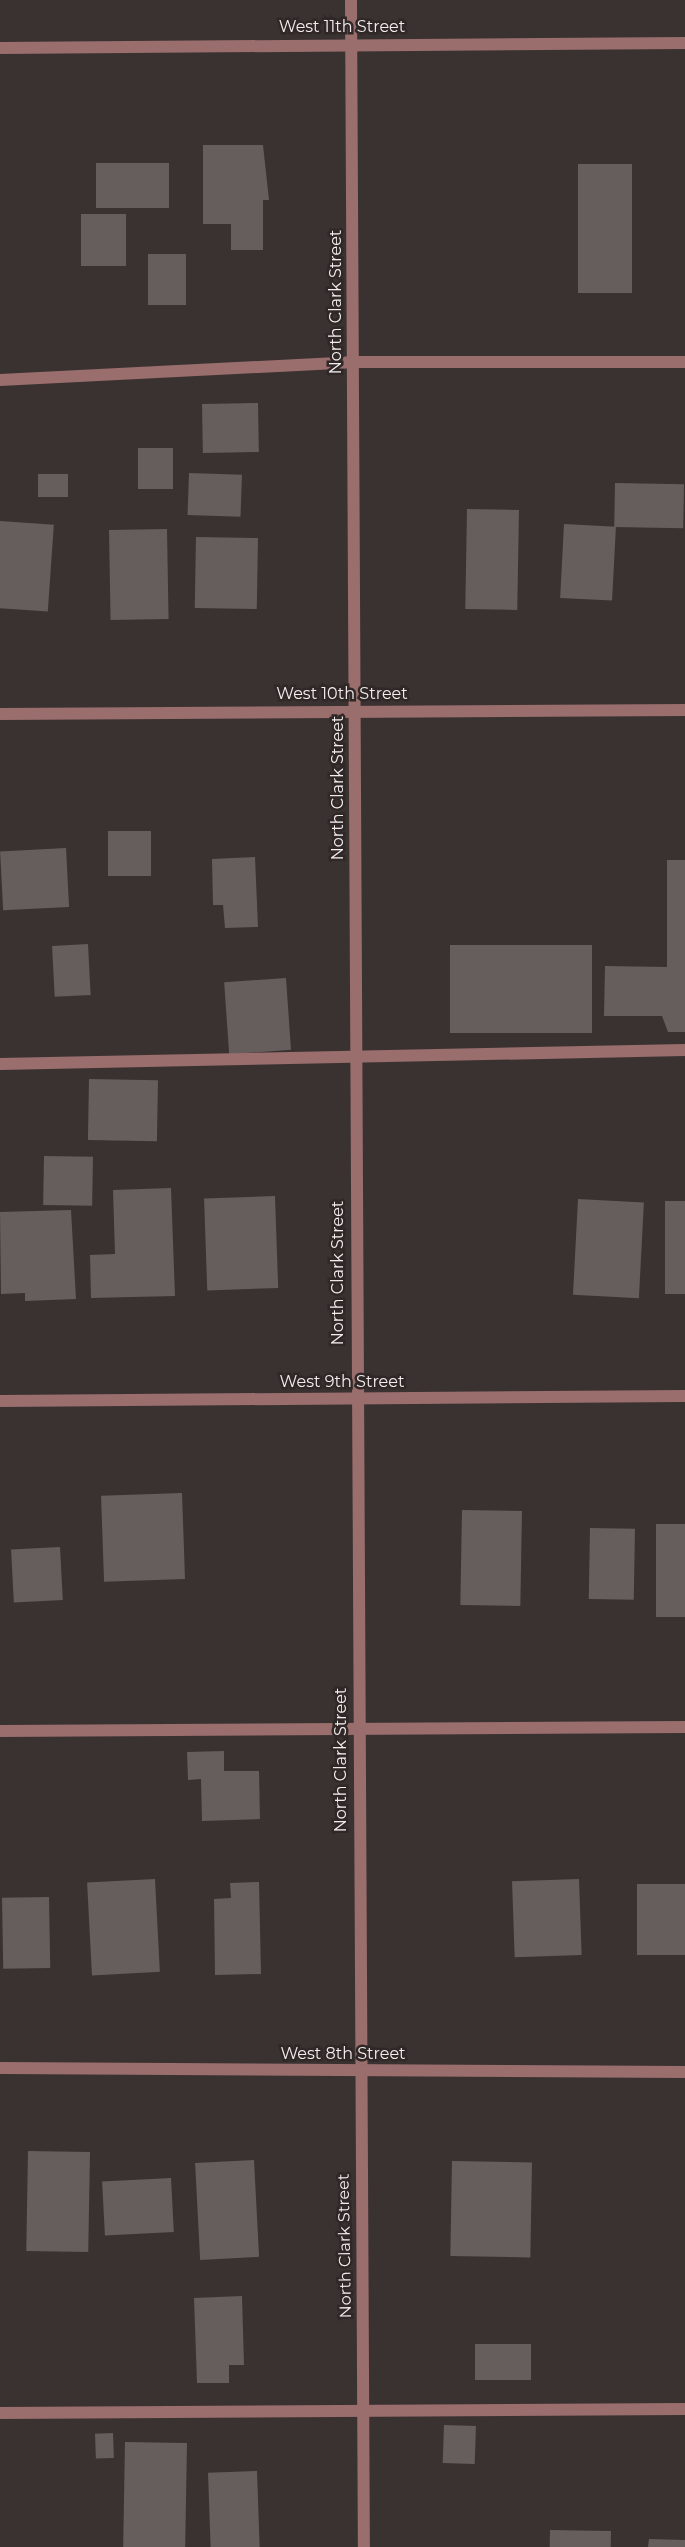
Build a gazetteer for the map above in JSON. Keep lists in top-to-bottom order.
{
  "streets": {
    "street": [
      "West 11th Street",
      "North Clark Street",
      "West 10th Street",
      "West 9th Street",
      "West 8th Street"
    ]
  },
  "crossings": [
    ["West 11th Street", "North Clark Street"],
    ["North Clark Street", "West 10th Street"],
    ["North Clark Street", "West 9th Street"],
    ["North Clark Street", "West 8th Street"]
  ]
}
